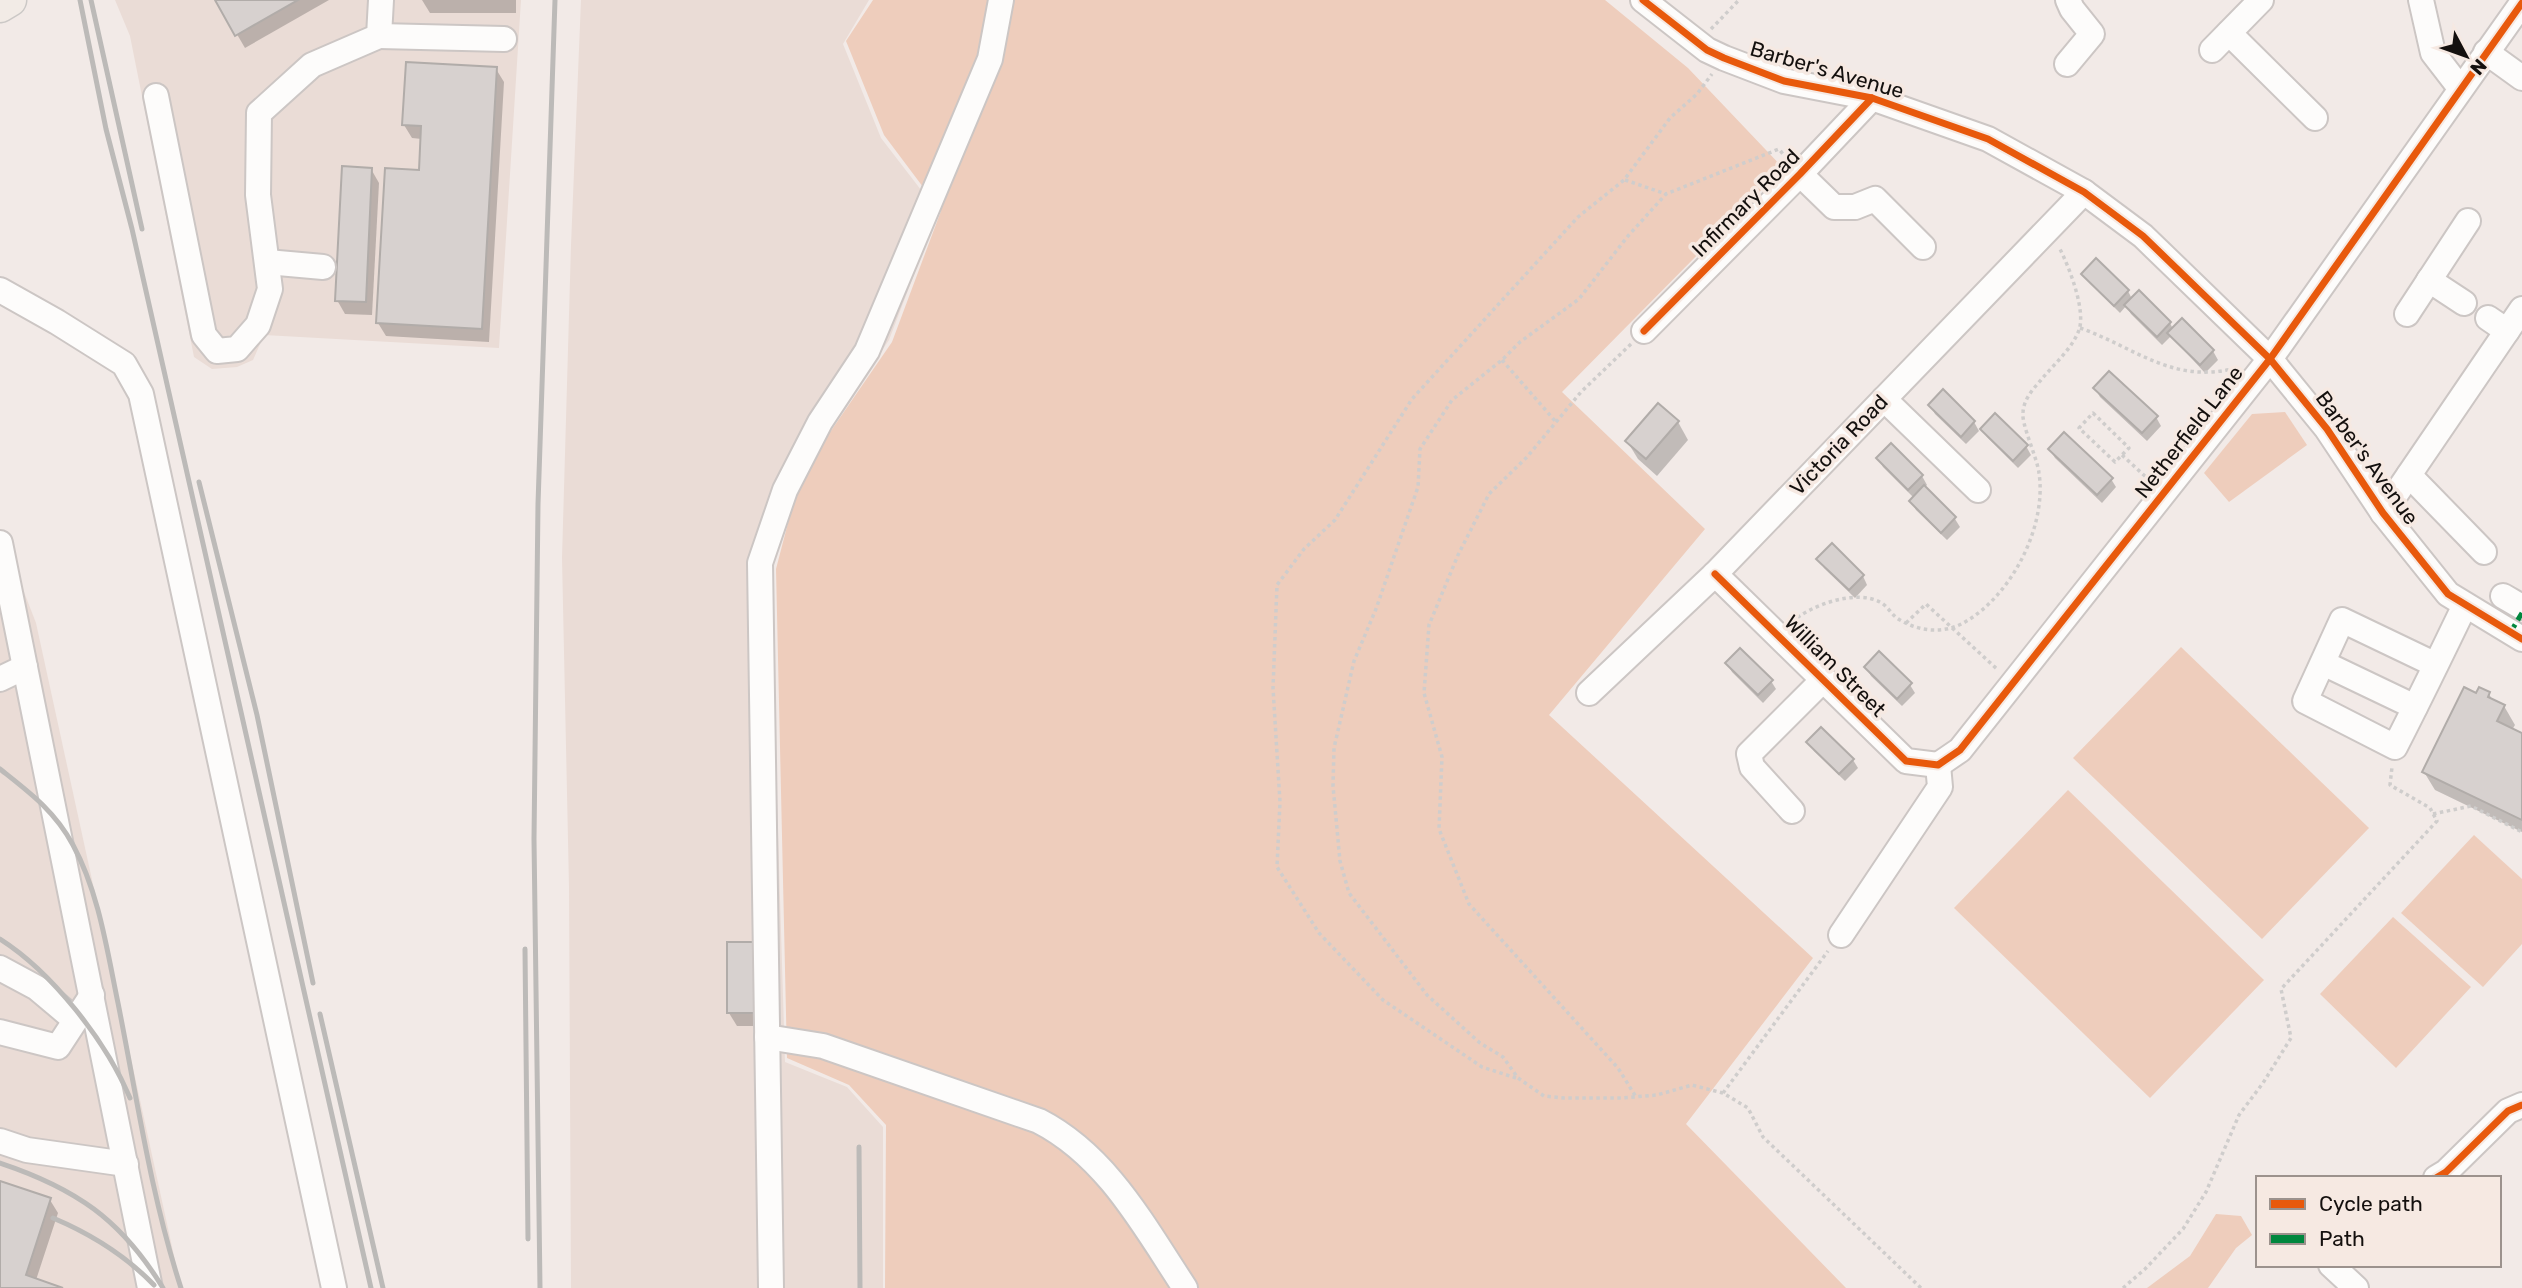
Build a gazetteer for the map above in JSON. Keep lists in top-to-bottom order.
{
  "streets": {
    "street": [
      "Barber's Avenue",
      "Infirmary Road",
      "Netherfield Lane",
      "Victoria Road",
      "William Street"
    ]
  },
  "crossings": [
    ["Barber's Avenue", "Infirmary Road"],
    ["Barber's Avenue", "Netherfield Lane"],
    ["Barber's Avenue", "Victoria Road"],
    ["Netherfield Lane", "William Street"],
    ["Victoria Road", "William Street"]
  ],
  "legend": ["Cycle path", "Path"],
  "north": "bottom right"
}
